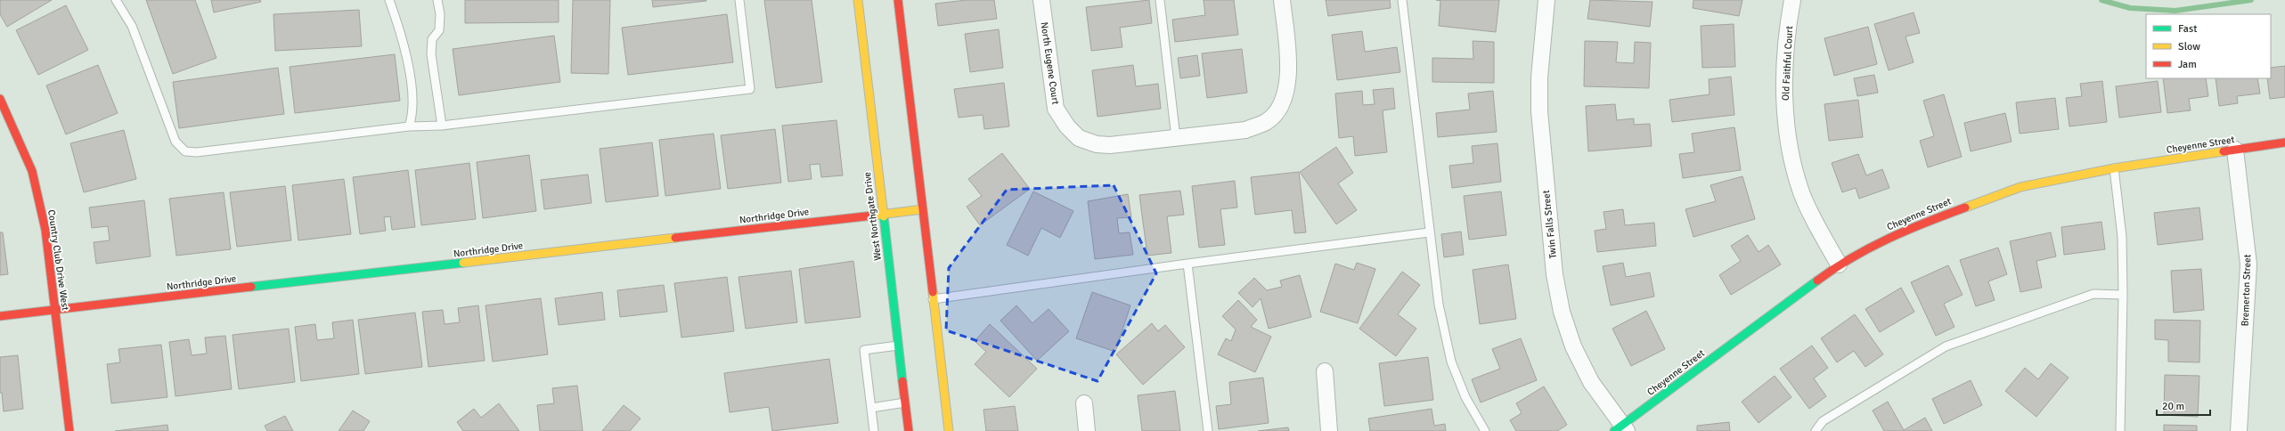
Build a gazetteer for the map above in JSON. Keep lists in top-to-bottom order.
{
  "streets": {
    "street": [
      "North Eugene Court",
      "Old Faithful Court",
      "Cheyenne Street",
      "Northridge Drive",
      "West Northgate Drive",
      "Twin Falls Street",
      "Country Club Drive West",
      "Bremerton Street"
    ]
  },
  "crossings": [
    ["Old Faithful Court", "Cheyenne Street"],
    ["Cheyenne Street", "Twin Falls Street"],
    ["Cheyenne Street", "Bremerton Street"],
    ["Northridge Drive", "West Northgate Drive"],
    ["Northridge Drive", "Country Club Drive West"]
  ],
  "legend": ["Fast", "Slow", "Jam"],
  "scale_bar": "20 m"
}
